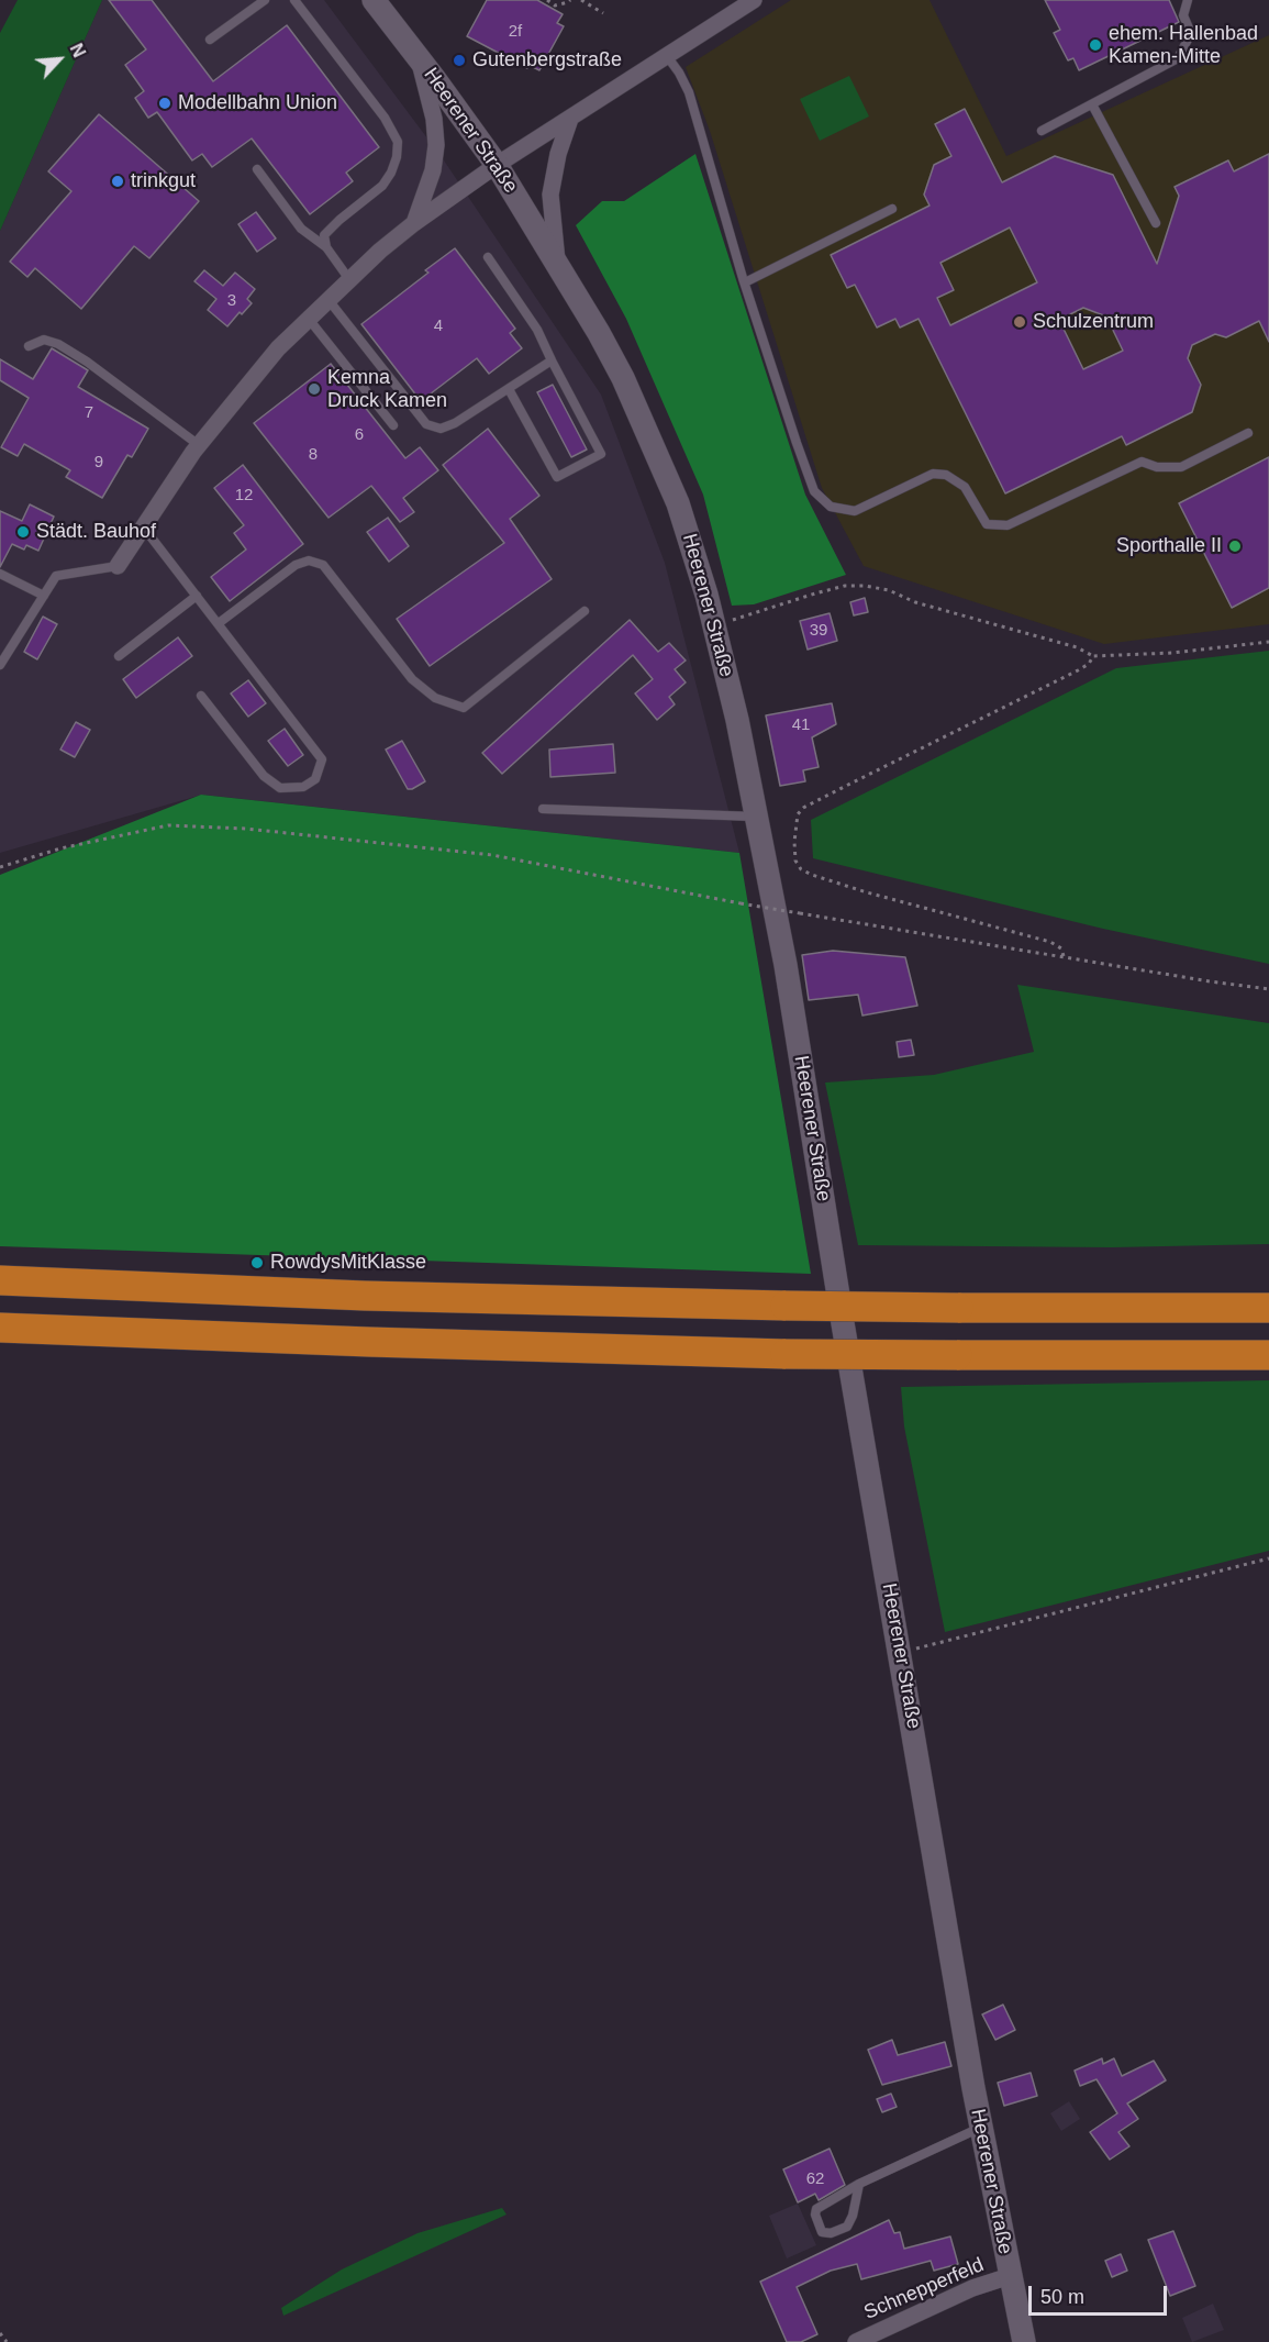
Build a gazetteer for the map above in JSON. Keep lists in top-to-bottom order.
{
  "streets": {
    "main road": ["Heerener Straße"],
    "street": ["Schnepperfeld"]
  },
  "crossings": [
    ["Heerener Straße", "Schnepperfeld"]
  ],
  "places": [
    "ehem. Hallenbad Kamen-Mitte",
    "Gutenbergstraße",
    "Modellbahn Union",
    "trinkgut",
    "Schulzentrum",
    "Kemna Druck Kamen",
    "Städt. Bauhof",
    "Sporthalle II",
    "RowdysMitKlasse"
  ],
  "house_numbers": [
    "2f",
    "3",
    "4",
    "7",
    "6",
    "8",
    "9",
    "12",
    "39",
    "41",
    "62"
  ],
  "scale_bar": "50 m",
  "north": "top right"
}
